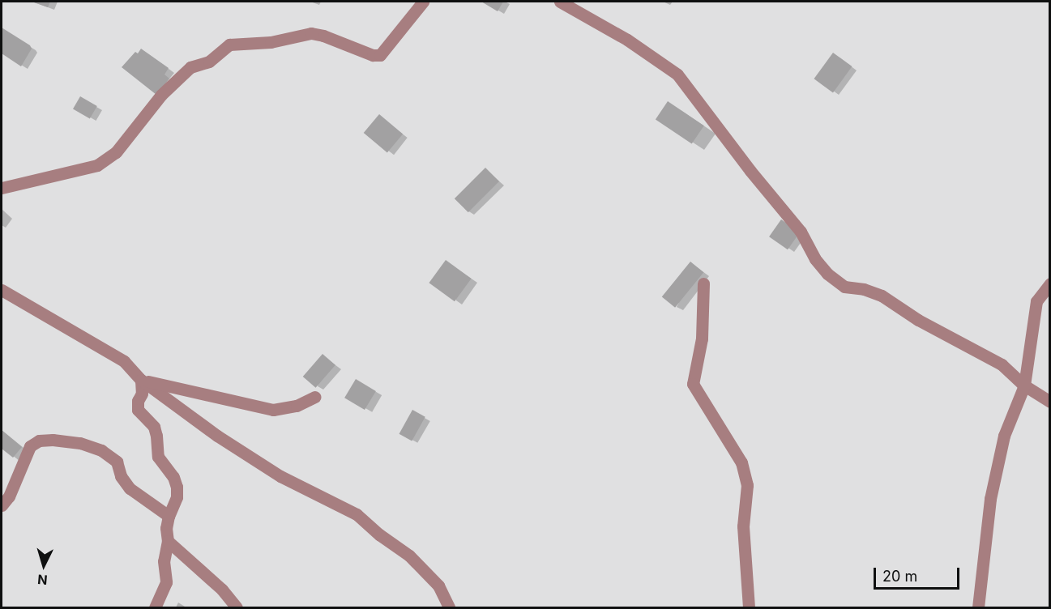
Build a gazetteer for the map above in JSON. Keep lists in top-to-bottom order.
{
  "scale_bar": "20 m",
  "north": "bottom"
}
